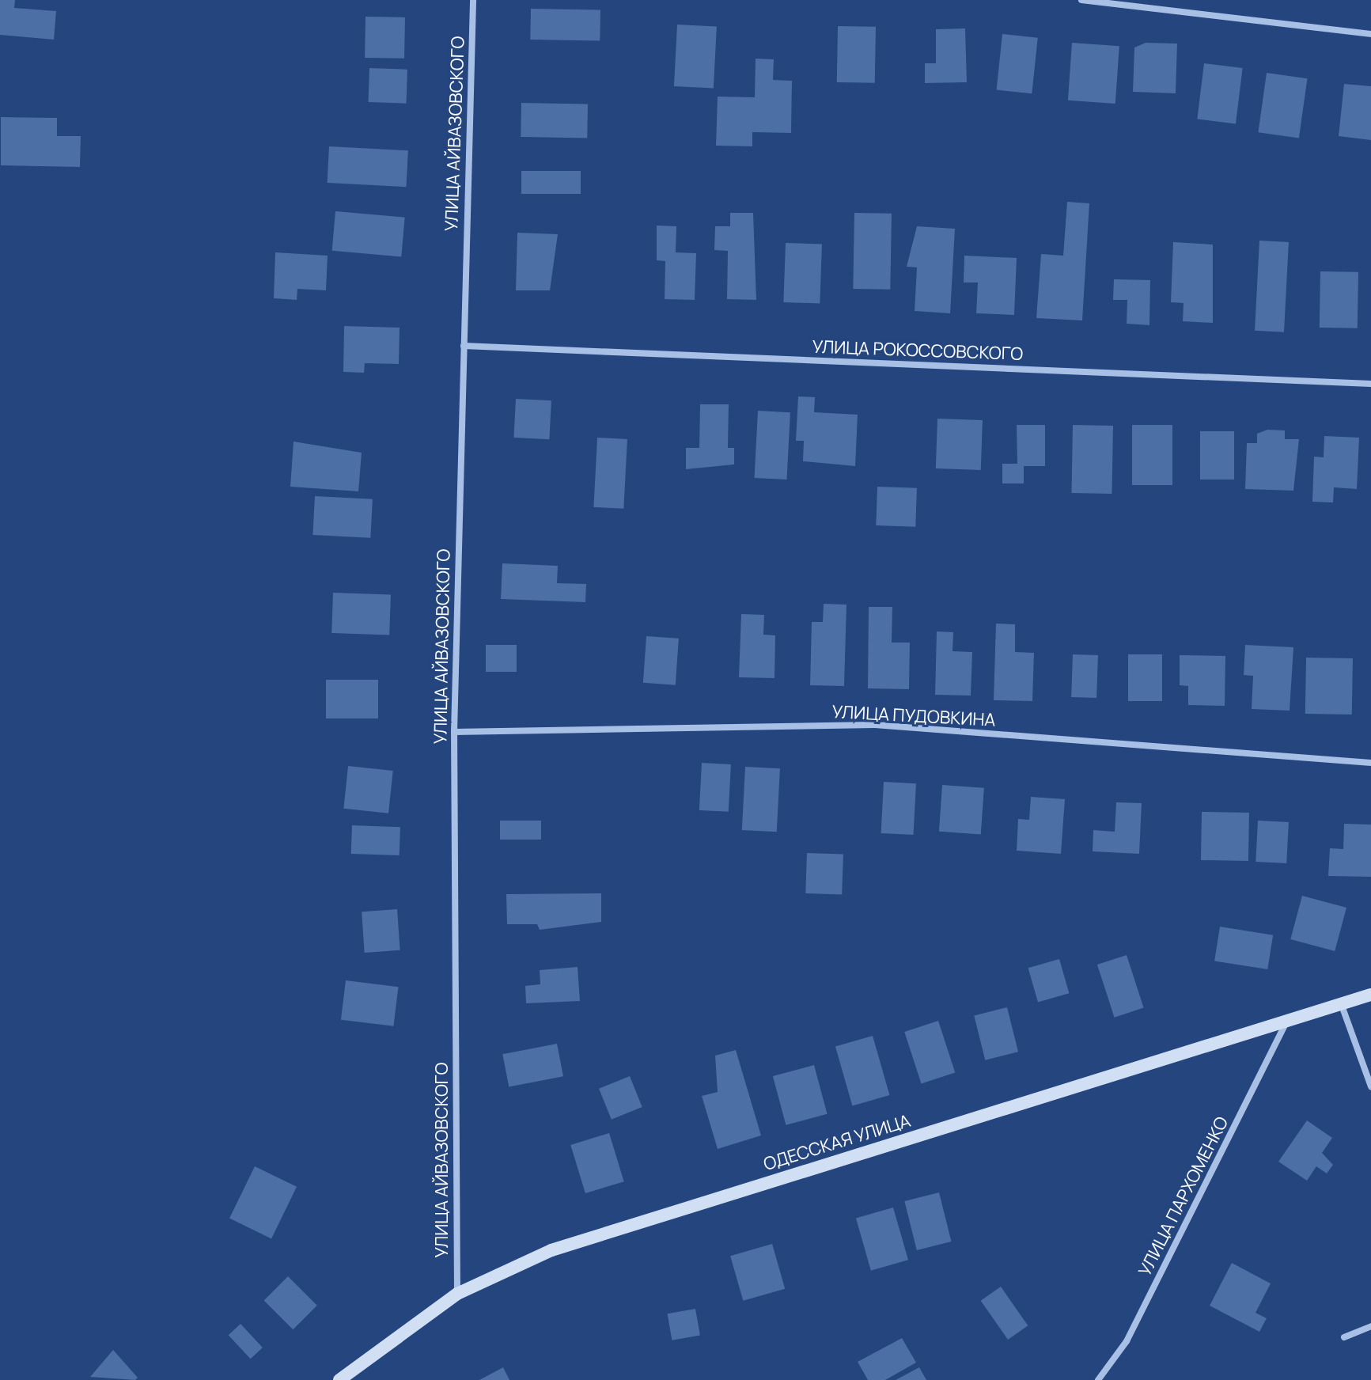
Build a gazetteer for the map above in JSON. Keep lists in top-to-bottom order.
{
  "streets": {
    "main road": ["ОДЕССКАЯ УЛИЦА"],
    "street": [
      "УЛИЦА АЙВАЗОВСКОГО",
      "УЛИЦА РОКОССОВСКОГО",
      "УЛИЦА ПУДОВКИНА",
      "УЛИЦА ПАРХОМЕНКО"
    ]
  },
  "crossings": [
    ["УЛИЦА АЙВАЗОВСКОГО", "УЛИЦА РОКОССОВСКОГО"],
    ["УЛИЦА АЙВАЗОВСКОГО", "УЛИЦА ПУДОВКИНА"],
    ["УЛИЦА АЙВАЗОВСКОГО", "ОДЕССКАЯ УЛИЦА"],
    ["ОДЕССКАЯ УЛИЦА", "УЛИЦА ПАРХОМЕНКО"]
  ]
}
